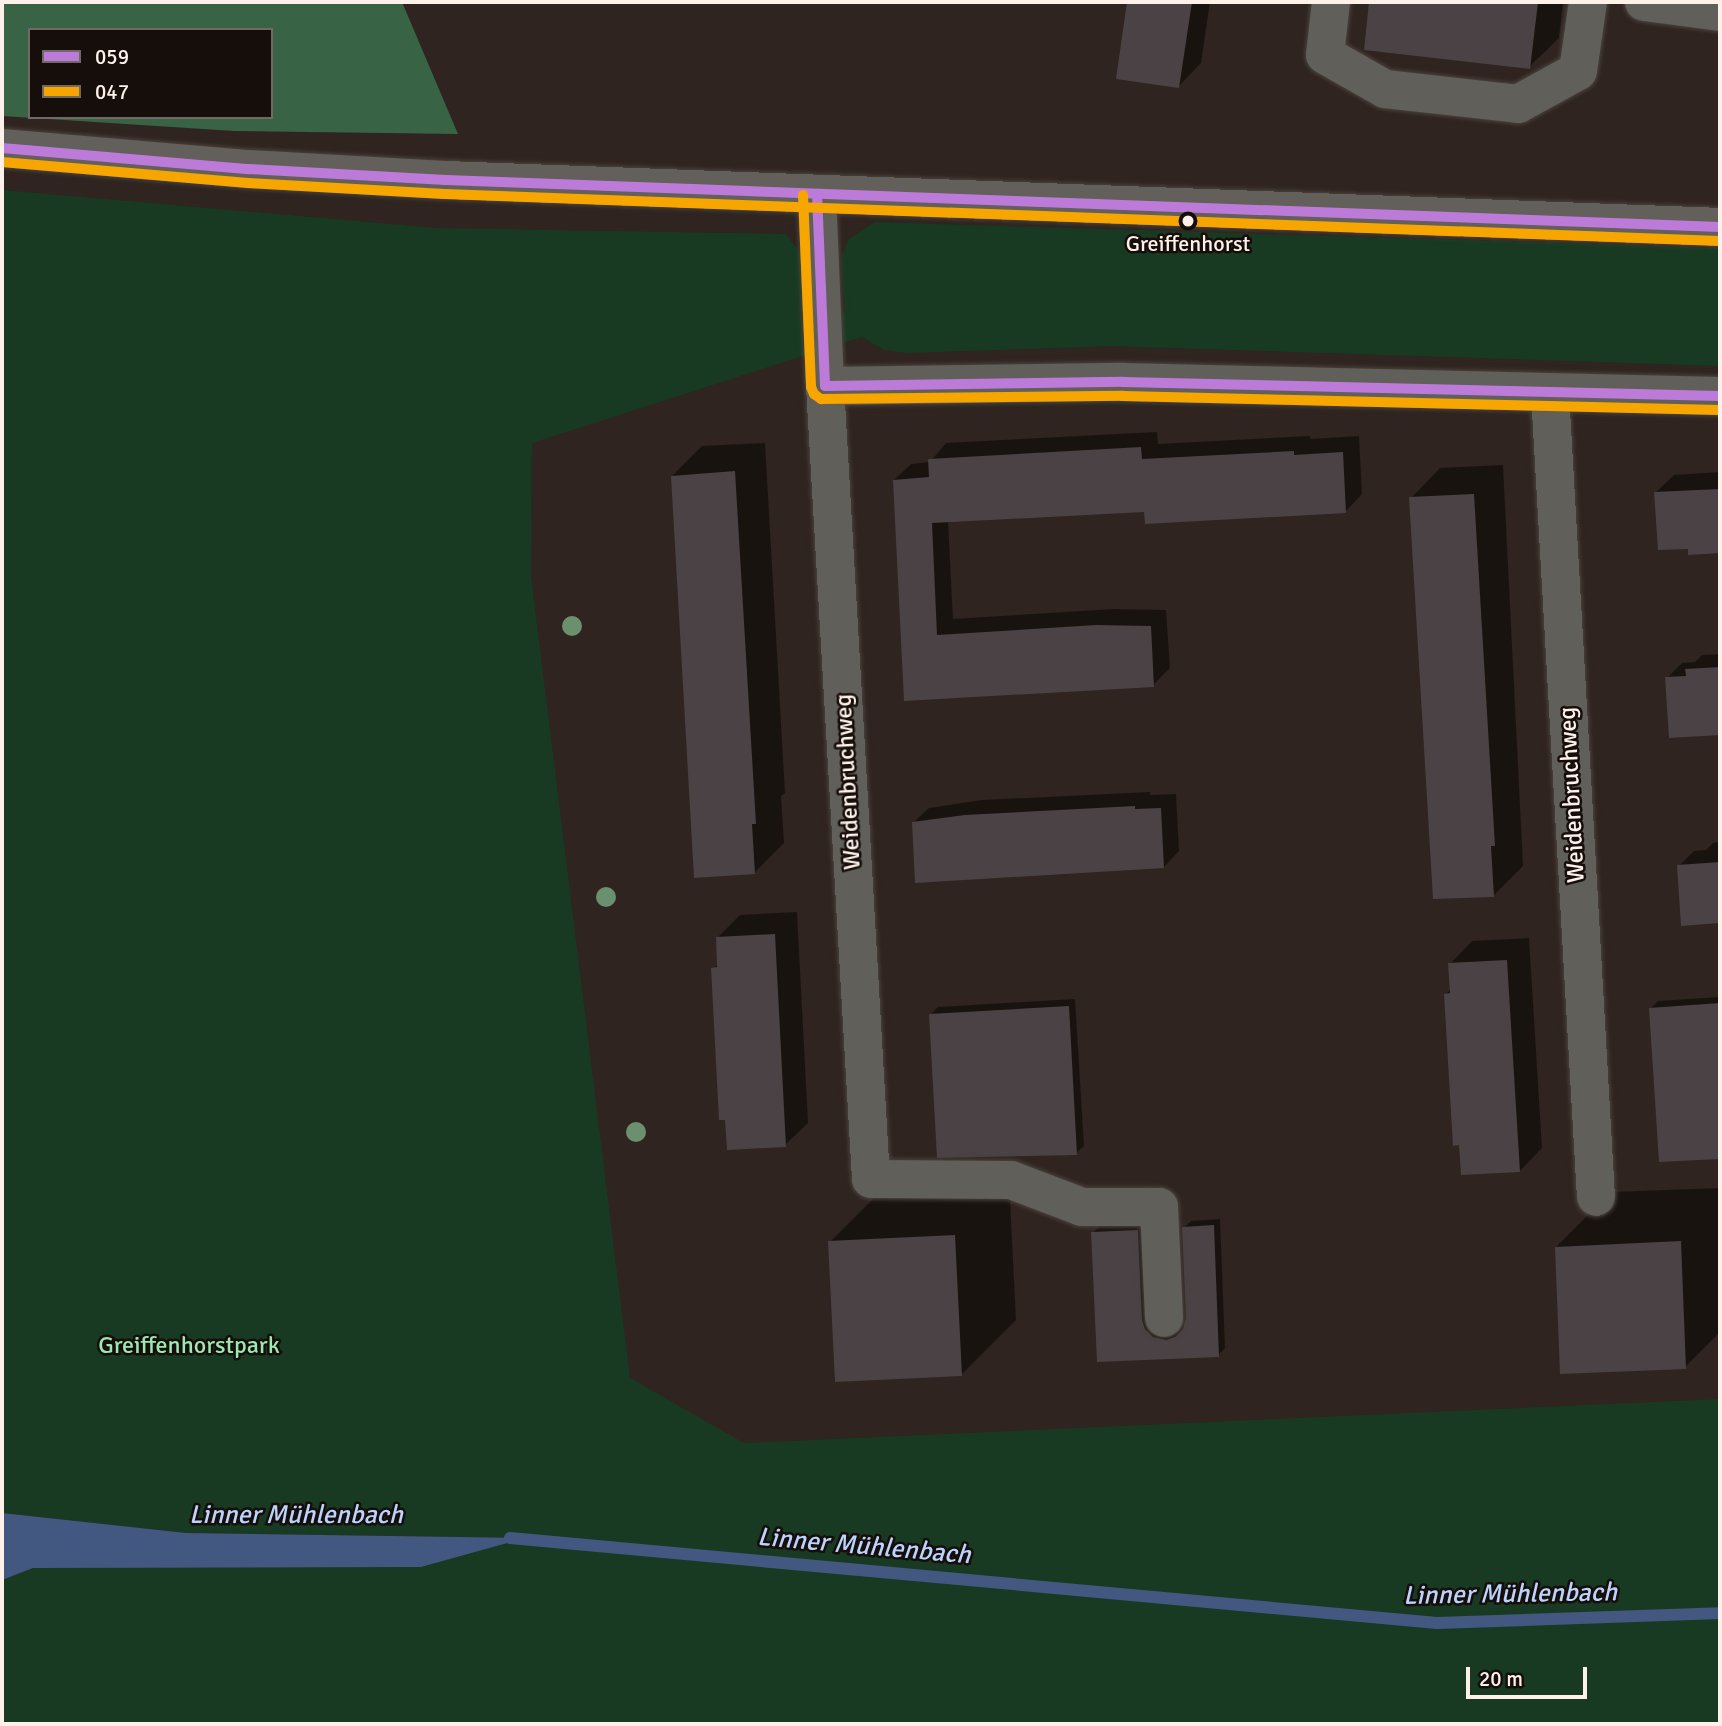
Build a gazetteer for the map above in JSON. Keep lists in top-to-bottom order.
{
  "streets": {
    "street": ["Weidenbruchweg"]
  },
  "water": ["Linner Mühlenbach"],
  "parks": ["Greiffenhorstpark"],
  "places": ["Greiffenhorst"],
  "lines": ["transit line 059", "transit line 047"],
  "legend": ["059", "047"],
  "scale_bar": "20 m"
}
